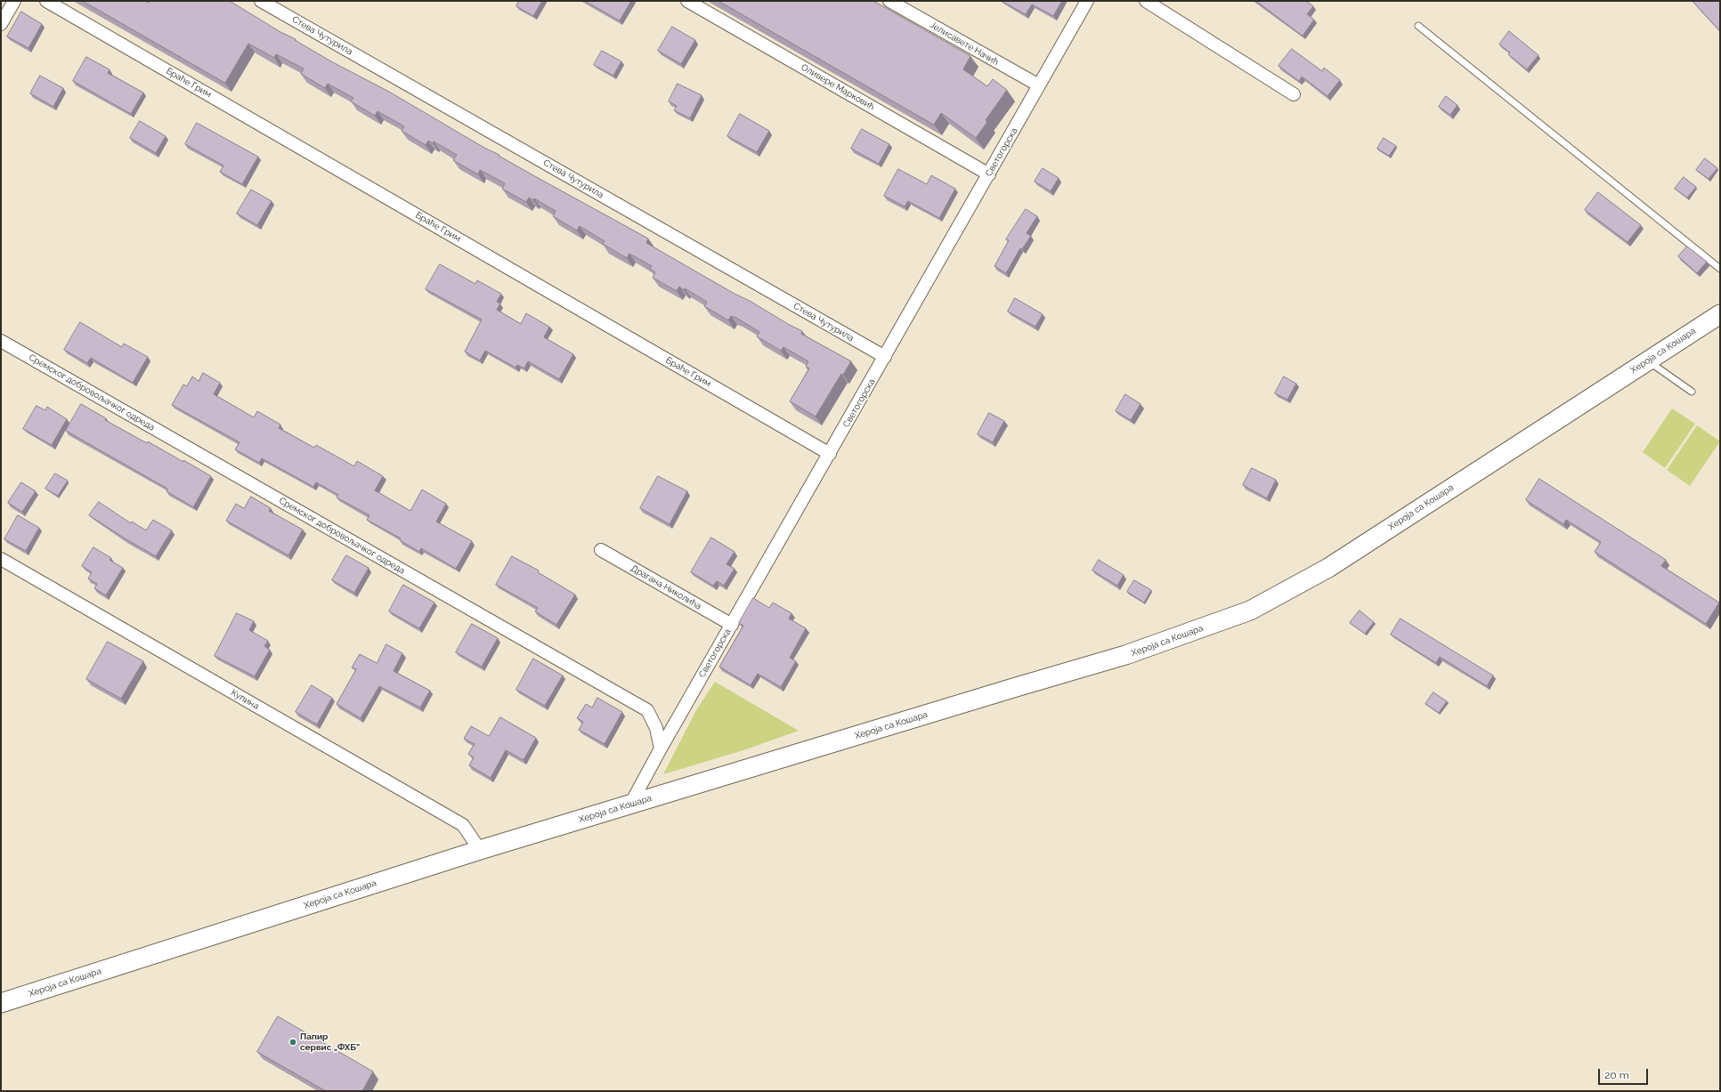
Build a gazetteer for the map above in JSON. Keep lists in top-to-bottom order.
{
  "streets": {
    "street": [
      "Стева Чутурила",
      "Јелисавете Начић",
      "Браће Грим",
      "Оливере Марковић",
      "Светогорска",
      "Хероја са Кошара",
      "Сремског добровољачког одреда",
      "Драгана Николића",
      "Купина"
    ]
  },
  "crossings": [
    ["Стева Чутурила", "Светогорска"],
    ["Јелисавете Начић", "Светогорска"],
    ["Браће Грим", "Светогорска"],
    ["Оливере Марковић", "Светогорска"],
    ["Светогорска", "Хероја са Кошара"],
    ["Светогорска", "Сремског добровољачког одреда"],
    ["Светогорска", "Драгана Николића"],
    ["Хероја са Кошара", "Купина"]
  ],
  "places": ["Папир сервис „ФХБ”"],
  "scale_bar": "20 m"
}
